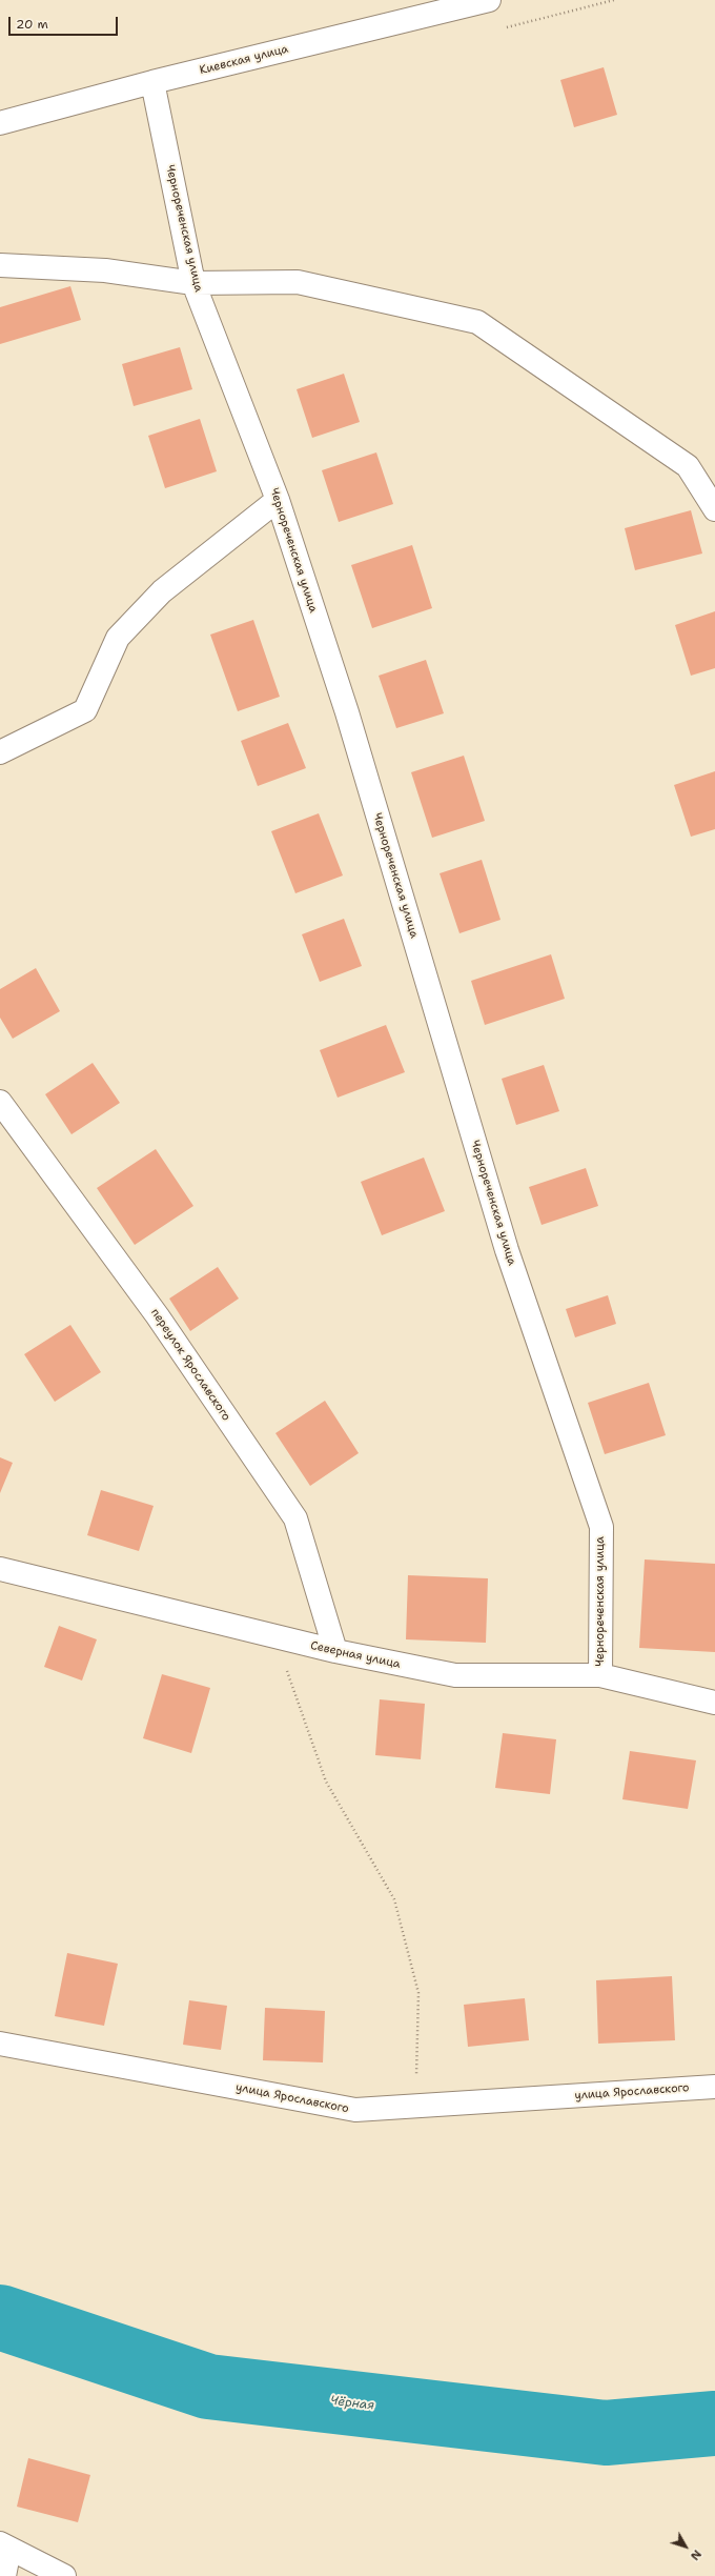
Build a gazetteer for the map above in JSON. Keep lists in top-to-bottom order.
{
  "streets": {
    "street": [
      "Киевская улица",
      "Чернореченская улица",
      "переулок Ярославского",
      "Северная улица",
      "улица Ярославского"
    ]
  },
  "crossings": [
    ["Киевская улица", "Чернореченская улица"],
    ["Чернореченская улица", "Северная улица"],
    ["переулок Ярославского", "Северная улица"]
  ],
  "water": ["Чёрная"],
  "scale_bar": "20 m",
  "north": "bottom right"
}
